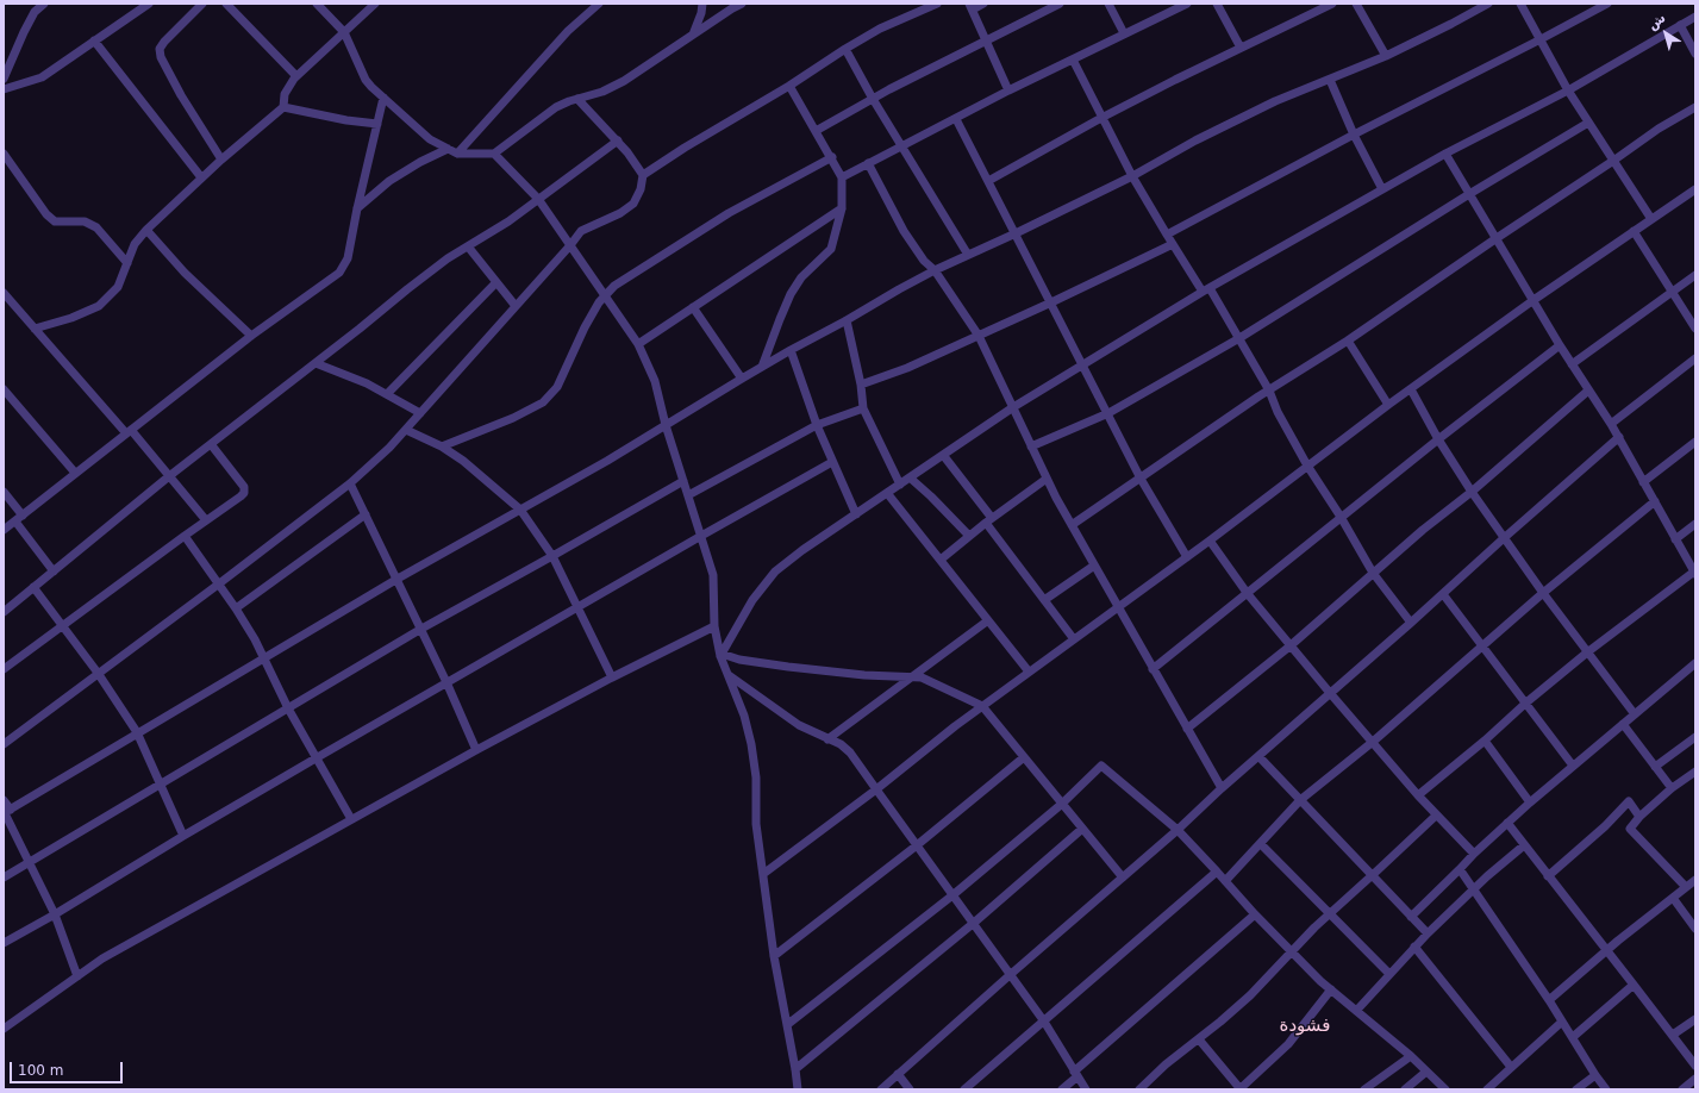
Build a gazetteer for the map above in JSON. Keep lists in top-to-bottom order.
{
  "districts": ["فشودة"],
  "scale_bar": "100 m",
  "north": "top left"
}
